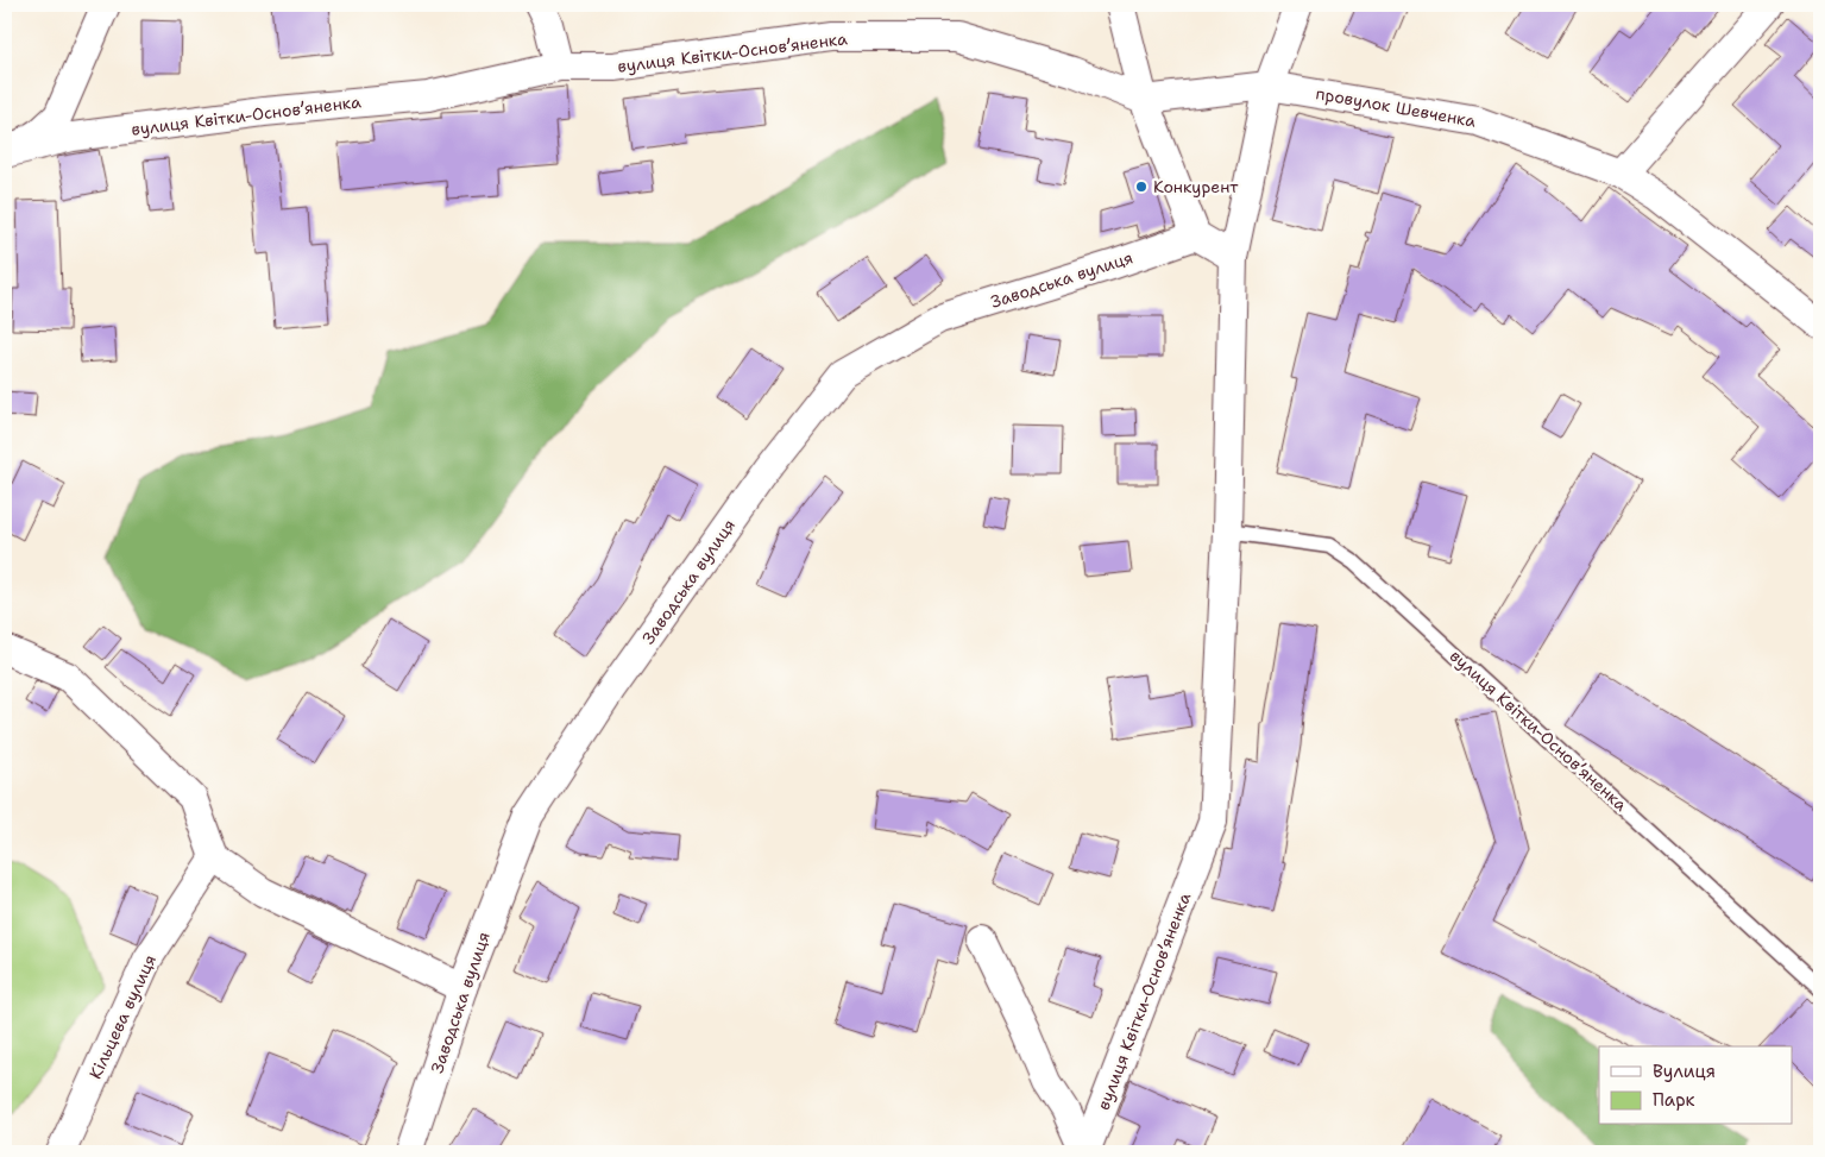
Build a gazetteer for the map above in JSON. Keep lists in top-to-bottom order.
{
  "streets": {
    "street": [
      "вулиця Квітки-Основʼяненка",
      "провулок Шевченка",
      "Заводська вулиця",
      "Кільцева вулиця"
    ]
  },
  "crossings": [
    ["вулиця Квітки-Основʼяненка", "провулок Шевченка"]
  ],
  "places": ["Конкурент"],
  "legend": ["Вулиця", "Парк"]
}
